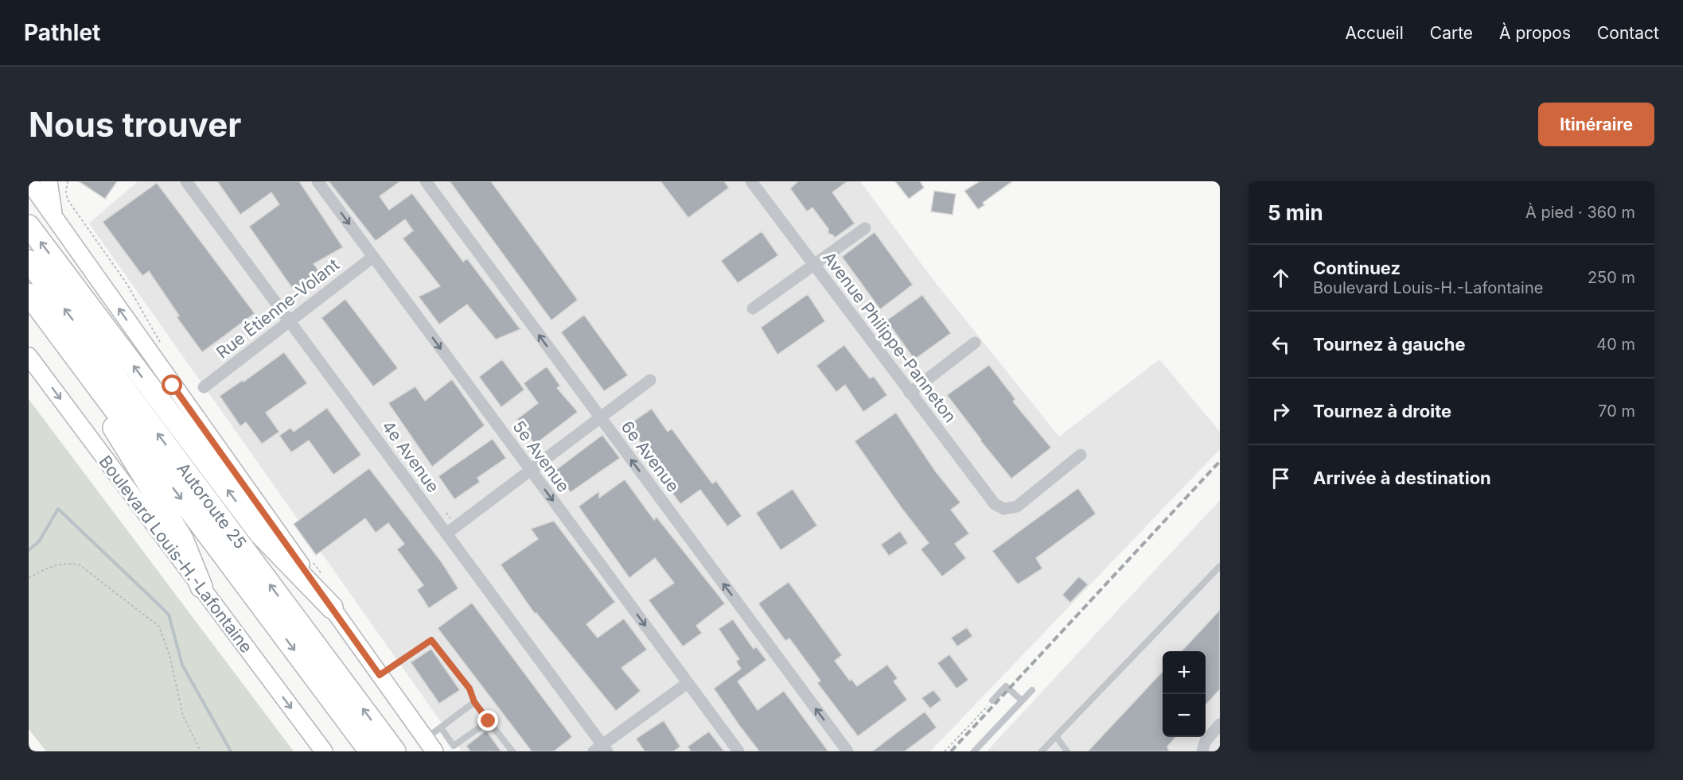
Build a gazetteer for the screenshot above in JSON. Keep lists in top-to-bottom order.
{
  "streets": {
    "highway": ["Autoroute 25"],
    "main road": ["Boulevard Louis-H.-Lafontaine"],
    "street": [
      "Rue Étienne-Volant",
      "Avenue Philippe-Panneton",
      "4e Avenue",
      "5e Avenue",
      "6e Avenue"
    ]
  },
  "crossings": [
    ["Rue Étienne-Volant", "4e Avenue"],
    ["Rue Étienne-Volant", "5e Avenue"]
  ],
  "one_way": ["5e Avenue", "6e Avenue"],
  "page": {
    "header": "Pathlet",
    "nav": [
      "Accueil",
      "Carte",
      "À propos",
      "Contact"
    ],
    "buttons": "Itinéraire",
    "title": "Nous trouver",
    "heading": ["5 min", "À pied · 360 m"],
    "list": [
      ["Continuez", "Boulevard Louis-H.-Lafontaine", "250 m"],
      ["Tournez à gauche", "40 m"],
      ["Tournez à droite", "70 m"],
      "Arrivée à destination"
    ],
    "map_buttons": ["+", "−"]
  }
}
